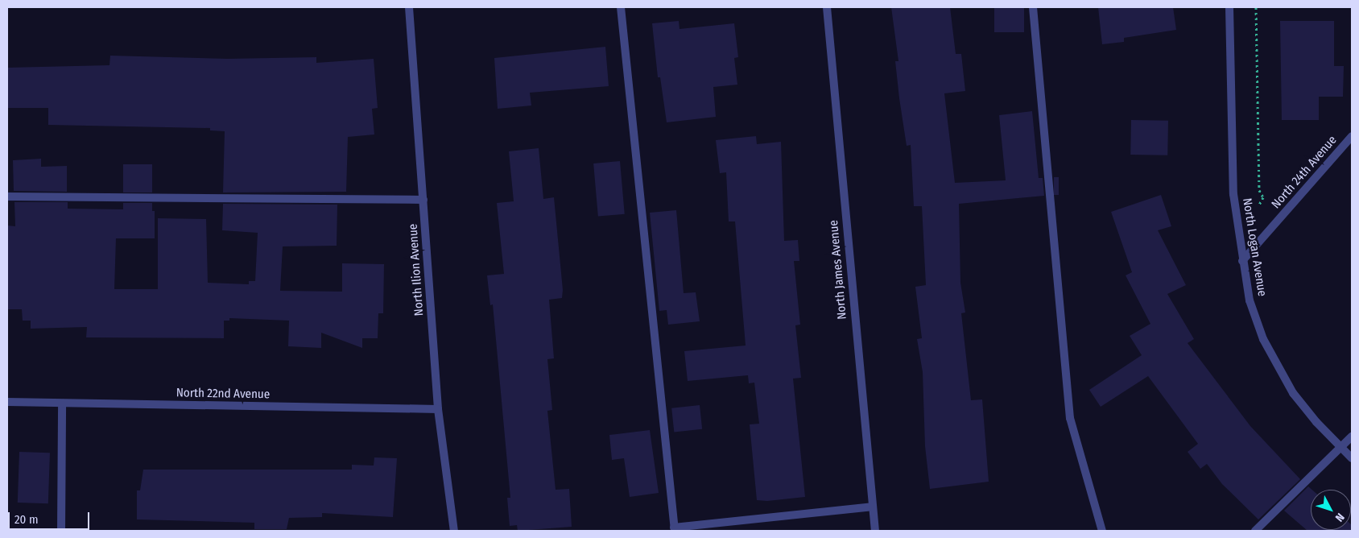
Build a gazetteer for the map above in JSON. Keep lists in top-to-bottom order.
{
  "streets": {
    "street": [
      "North 24th Avenue",
      "North Logan Avenue",
      "North Ilion Avenue",
      "North James Avenue",
      "North 22nd Avenue"
    ]
  },
  "crossings": [
    ["North 24th Avenue", "North Logan Avenue"],
    ["North Ilion Avenue", "North 22nd Avenue"]
  ],
  "scale_bar": "20 m",
  "north": "bottom right"
}
